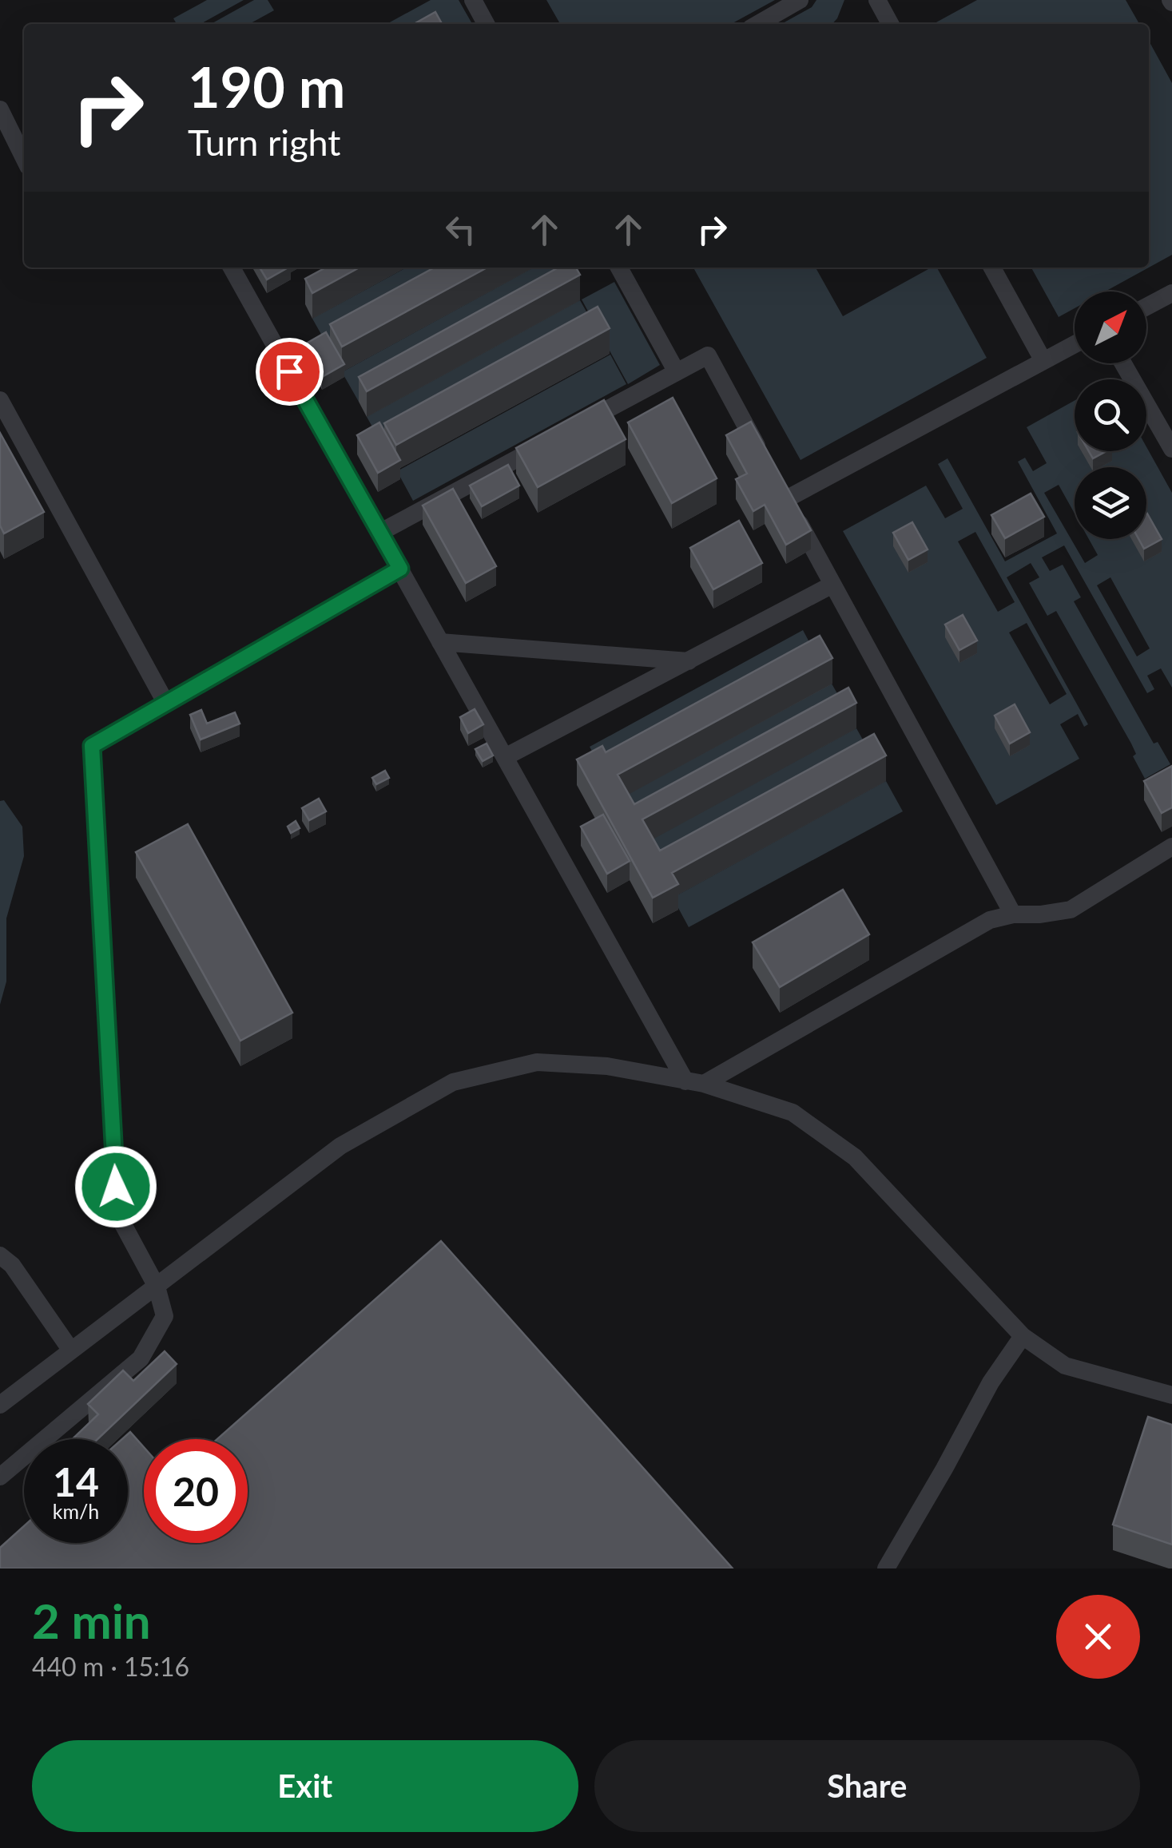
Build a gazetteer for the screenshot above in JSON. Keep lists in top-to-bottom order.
{
  "north": "top right",
  "page": {
    "turn": ["190 m", "Turn right"],
    "speed": "14 km/h",
    "limit": "20",
    "heading": ["2 min", "440 m · 15:16"],
    "buttons": ["Exit", "Share"]
  }
}
